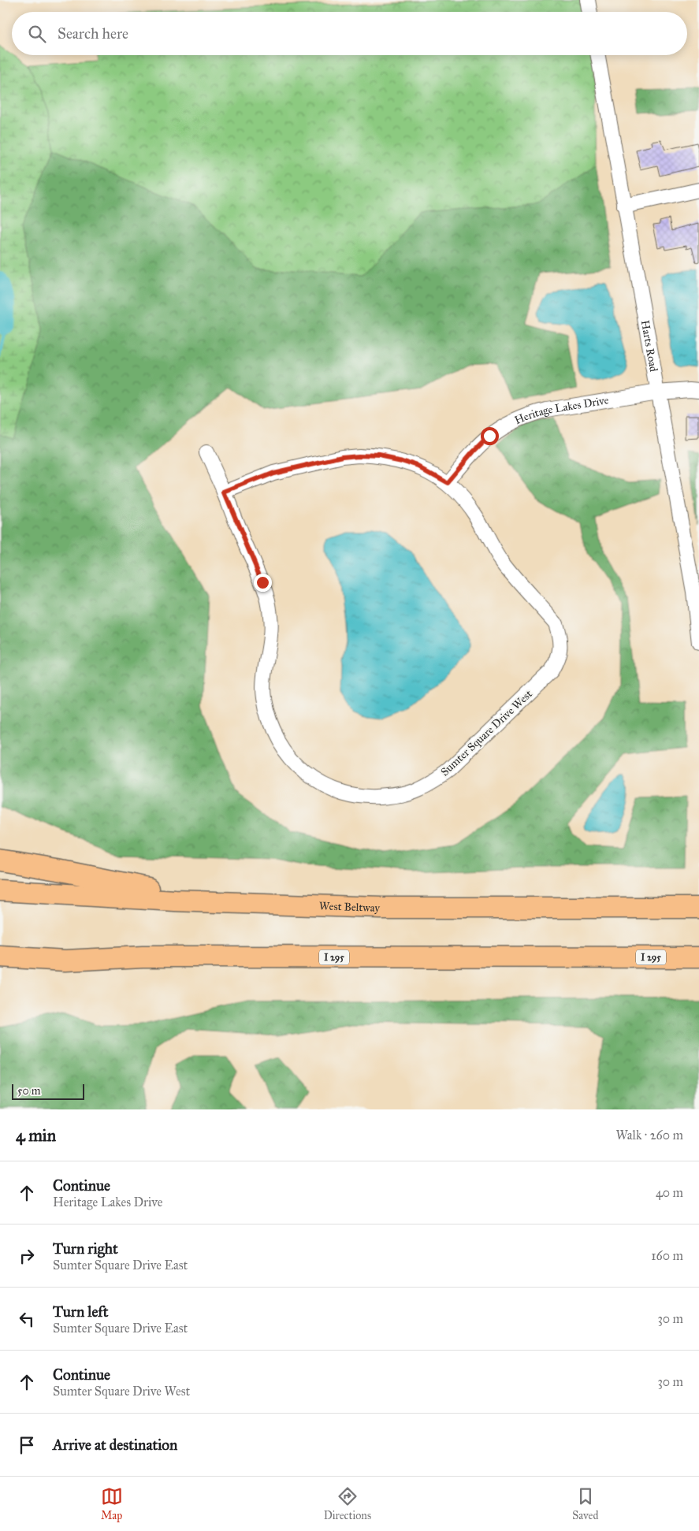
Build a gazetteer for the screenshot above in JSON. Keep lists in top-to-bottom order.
{
  "streets": {
    "highway": ["West Beltway", "I 295"],
    "street": ["Harts Road", "Heritage Lakes Drive", "Sumter Square Drive West"]
  },
  "crossings": [
    ["Harts Road", "Heritage Lakes Drive"],
    ["Heritage Lakes Drive", "Sumter Square Drive West"]
  ],
  "scale_bar": "50 m",
  "page": {
    "search": "Search here",
    "scale": "50 m",
    "heading": ["4 min", "Walk · 260 m"],
    "list": [
      ["Continue", "Heritage Lakes Drive", "40 m"],
      ["Turn right", "Sumter Square Drive East", "160 m"],
      ["Turn left", "Sumter Square Drive East", "30 m"],
      ["Continue", "Sumter Square Drive West", "30 m"],
      "Arrive at destination"
    ],
    "nav": ["Map", "Directions", "Saved"]
  }
}
